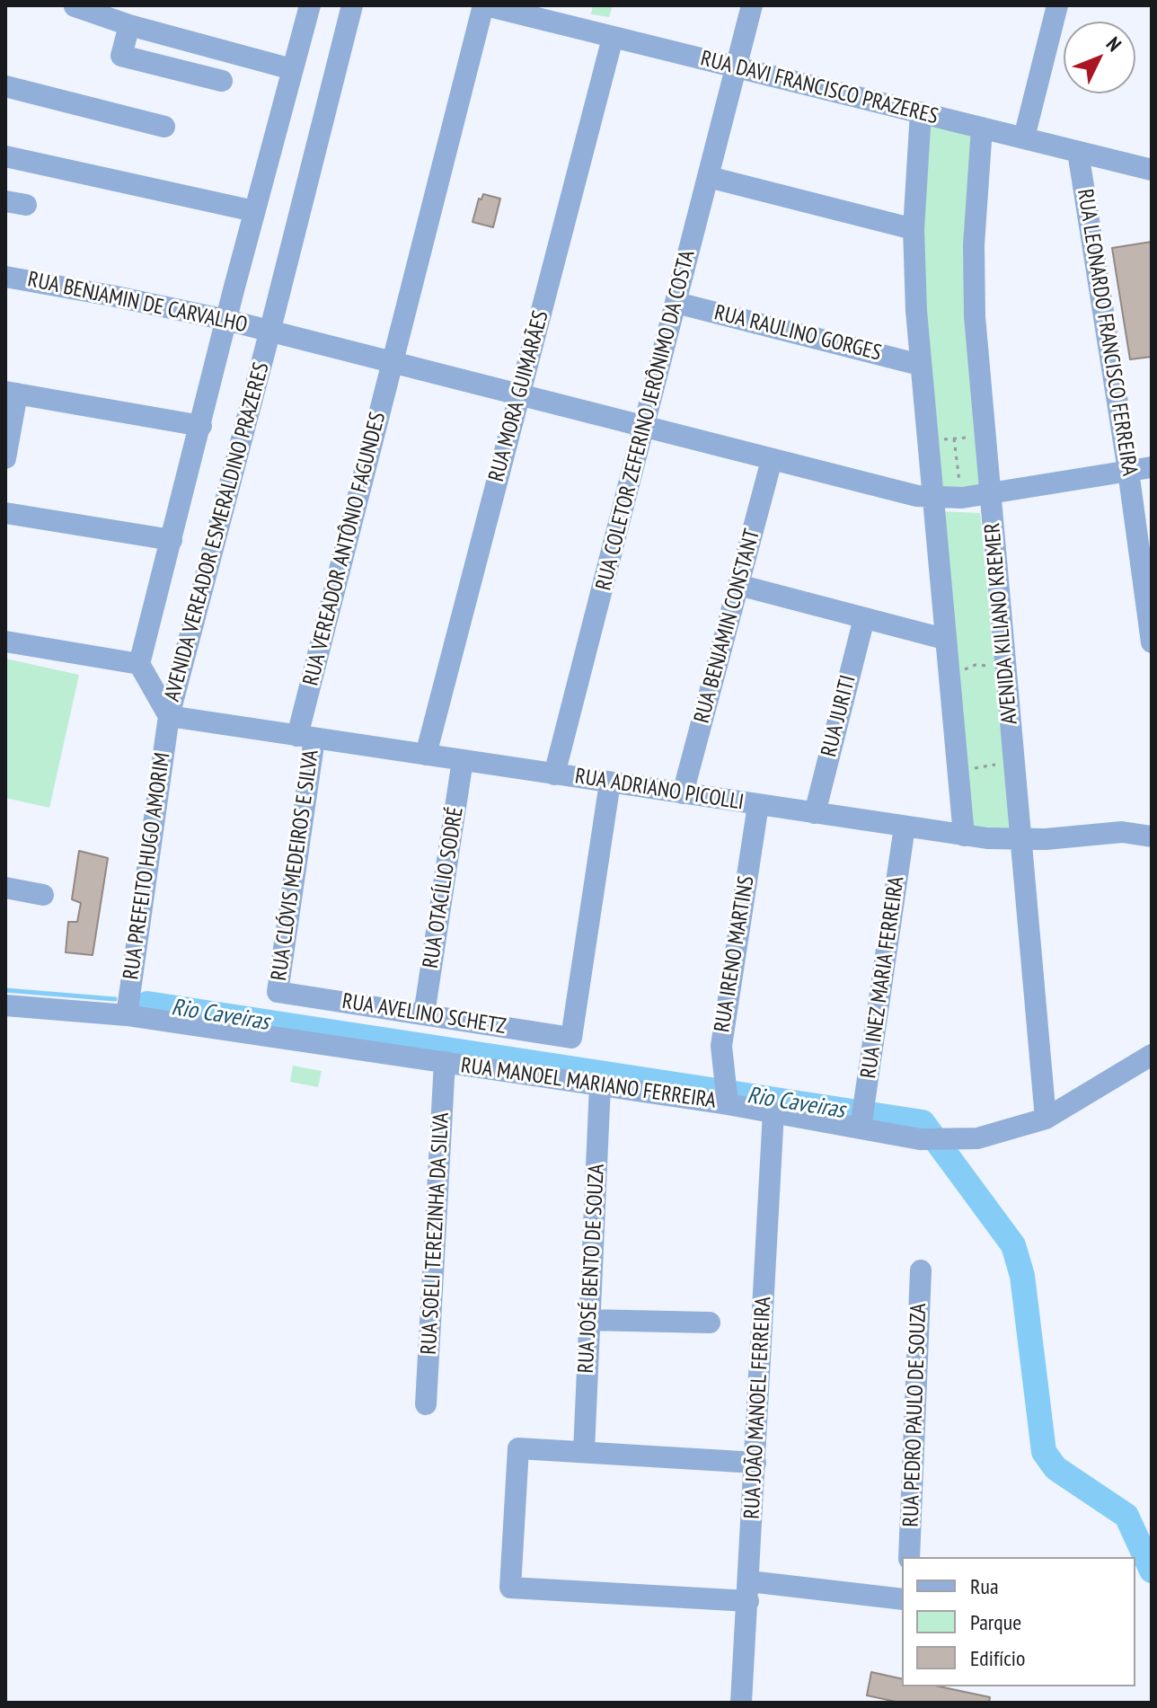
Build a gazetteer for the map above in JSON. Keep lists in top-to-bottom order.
{
  "streets": {
    "street": [
      "RUA DAVI FRANCISCO PRAZERES",
      "RUA BENJAMIN DE CARVALHO",
      "RUA LEONARDO FRANCISCO FERREIRA",
      "RUA RAULINO GORGES",
      "RUA MORA GUIMARÃES",
      "RUA COLETOR ZEFERINO JERÔNIMO DA COSTA",
      "AVENIDA VEREADOR ESMERALDINO PRAZERES",
      "RUA VEREADOR ANTÔNIO FAGUNDES",
      "AVENIDA KILIANO KREMER",
      "RUA BENJAMIN CONSTANT",
      "RUA JURITI",
      "RUA ADRIANO PICOLLI",
      "RUA CLÓVIS MEDEIROS E SILVA",
      "RUA PREFEITO HUGO AMORIM",
      "RUA OTACÍLIO SODRÉ",
      "RUA IRENO MARTINS",
      "RUA INEZ MARIA FERREIRA",
      "RUA AVELINO SCHETZ",
      "RUA MANOEL MARIANO FERREIRA",
      "RUA SOELI TEREZINHA DA SILVA",
      "RUA JOSÉ BENTO DE SOUZA",
      "RUA JOÃO MANOEL FERREIRA",
      "RUA PEDRO PAULO DE SOUZA"
    ]
  },
  "crossings": [
    ["RUA DAVI FRANCISCO PRAZERES", "RUA LEONARDO FRANCISCO FERREIRA"],
    ["RUA DAVI FRANCISCO PRAZERES", "RUA MORA GUIMARÃES"],
    ["RUA DAVI FRANCISCO PRAZERES", "RUA COLETOR ZEFERINO JERÔNIMO DA COSTA"],
    ["RUA DAVI FRANCISCO PRAZERES", "RUA VEREADOR ANTÔNIO FAGUNDES"],
    ["RUA DAVI FRANCISCO PRAZERES", "AVENIDA KILIANO KREMER"],
    ["RUA BENJAMIN DE CARVALHO", "RUA LEONARDO FRANCISCO FERREIRA"],
    ["RUA BENJAMIN DE CARVALHO", "RUA MORA GUIMARÃES"],
    ["RUA BENJAMIN DE CARVALHO", "RUA COLETOR ZEFERINO JERÔNIMO DA COSTA"],
    ["RUA BENJAMIN DE CARVALHO", "AVENIDA VEREADOR ESMERALDINO PRAZERES"],
    ["RUA BENJAMIN DE CARVALHO", "RUA VEREADOR ANTÔNIO FAGUNDES"],
    ["RUA BENJAMIN DE CARVALHO", "AVENIDA KILIANO KREMER"],
    ["RUA BENJAMIN DE CARVALHO", "RUA BENJAMIN CONSTANT"],
    ["RUA RAULINO GORGES", "RUA COLETOR ZEFERINO JERÔNIMO DA COSTA"],
    ["RUA MORA GUIMARÃES", "RUA ADRIANO PICOLLI"],
    ["RUA COLETOR ZEFERINO JERÔNIMO DA COSTA", "RUA ADRIANO PICOLLI"],
    ["AVENIDA VEREADOR ESMERALDINO PRAZERES", "RUA ADRIANO PICOLLI"],
    ["AVENIDA VEREADOR ESMERALDINO PRAZERES", "RUA PREFEITO HUGO AMORIM"],
    ["RUA VEREADOR ANTÔNIO FAGUNDES", "RUA ADRIANO PICOLLI"],
    ["RUA VEREADOR ANTÔNIO FAGUNDES", "RUA CLÓVIS MEDEIROS E SILVA"],
    ["AVENIDA KILIANO KREMER", "RUA ADRIANO PICOLLI"],
    ["AVENIDA KILIANO KREMER", "RUA MANOEL MARIANO FERREIRA"],
    ["RUA BENJAMIN CONSTANT", "RUA ADRIANO PICOLLI"],
    ["RUA JURITI", "RUA ADRIANO PICOLLI"],
    ["RUA ADRIANO PICOLLI", "RUA CLÓVIS MEDEIROS E SILVA"],
    ["RUA ADRIANO PICOLLI", "RUA PREFEITO HUGO AMORIM"],
    ["RUA ADRIANO PICOLLI", "RUA OTACÍLIO SODRÉ"],
    ["RUA ADRIANO PICOLLI", "RUA IRENO MARTINS"],
    ["RUA ADRIANO PICOLLI", "RUA INEZ MARIA FERREIRA"],
    ["RUA ADRIANO PICOLLI", "RUA AVELINO SCHETZ"],
    ["RUA CLÓVIS MEDEIROS E SILVA", "RUA AVELINO SCHETZ"],
    ["RUA PREFEITO HUGO AMORIM", "RUA MANOEL MARIANO FERREIRA"],
    ["RUA OTACÍLIO SODRÉ", "RUA AVELINO SCHETZ"],
    ["RUA IRENO MARTINS", "RUA MANOEL MARIANO FERREIRA"],
    ["RUA INEZ MARIA FERREIRA", "RUA MANOEL MARIANO FERREIRA"],
    ["RUA MANOEL MARIANO FERREIRA", "RUA SOELI TEREZINHA DA SILVA"],
    ["RUA MANOEL MARIANO FERREIRA", "RUA JOSÉ BENTO DE SOUZA"],
    ["RUA MANOEL MARIANO FERREIRA", "RUA JOÃO MANOEL FERREIRA"]
  ],
  "water": ["Rio Caveiras"],
  "legend": ["Rua", "Parque", "Edifício"],
  "north": "top right"
}
